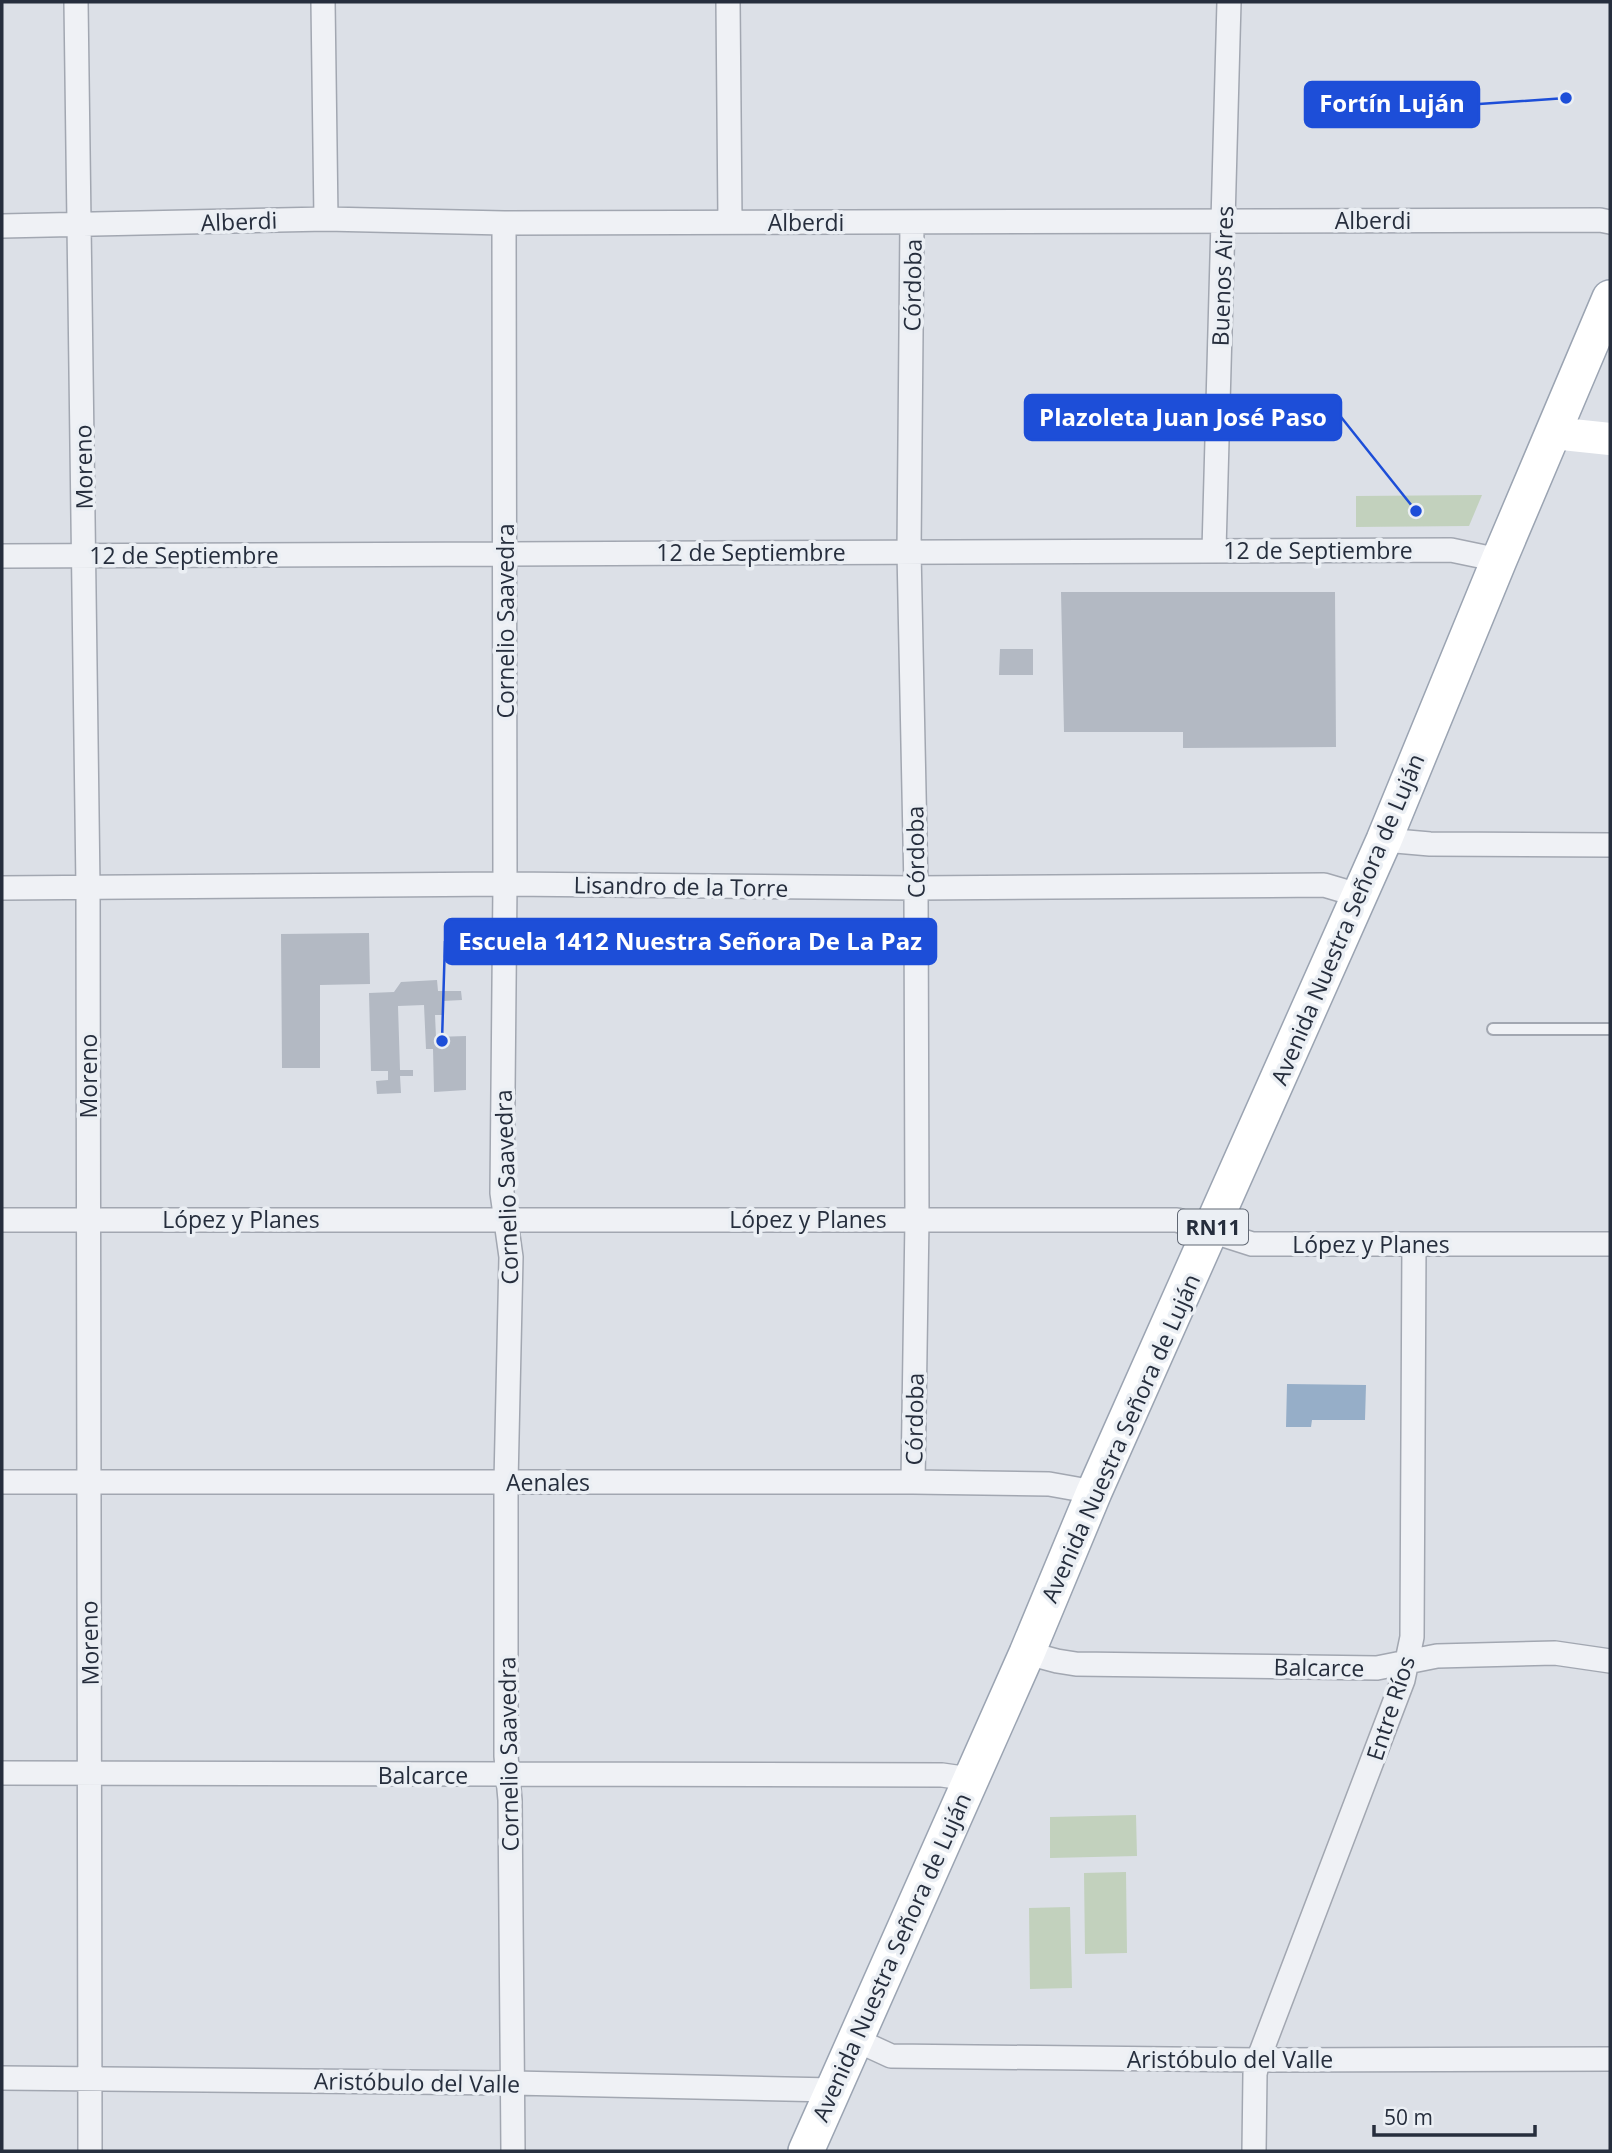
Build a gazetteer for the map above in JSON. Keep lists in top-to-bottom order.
{
  "streets": {
    "main road": ["Avenida Nuestra Señora de Luján", "RN11"],
    "street": [
      "Alberdi",
      "Buenos Aires",
      "Córdoba",
      "Moreno",
      "12 de Septiembre",
      "Cornelio Saavedra",
      "Lisandro de la Torre",
      "López y Planes",
      "Aenales",
      "Balcarce",
      "Entre Ríos",
      "Aristóbulo del Valle"
    ]
  },
  "crossings": [
    ["Alberdi", "Buenos Aires"],
    ["Alberdi", "Córdoba"],
    ["Alberdi", "Moreno"],
    ["Alberdi", "Cornelio Saavedra"],
    ["Buenos Aires", "12 de Septiembre"],
    ["Córdoba", "12 de Septiembre"],
    ["Córdoba", "Lisandro de la Torre"],
    ["Córdoba", "López y Planes"],
    ["Córdoba", "Aenales"],
    ["Moreno", "12 de Septiembre"],
    ["Moreno", "Lisandro de la Torre"],
    ["Moreno", "López y Planes"],
    ["Moreno", "Aenales"],
    ["Moreno", "Balcarce"],
    ["Moreno", "Aristóbulo del Valle"],
    ["12 de Septiembre", "Cornelio Saavedra"],
    ["12 de Septiembre", "Avenida Nuestra Señora de Luján"],
    ["Cornelio Saavedra", "Lisandro de la Torre"],
    ["Cornelio Saavedra", "López y Planes"],
    ["Cornelio Saavedra", "Aenales"],
    ["Cornelio Saavedra", "Balcarce"],
    ["Cornelio Saavedra", "Aristóbulo del Valle"],
    ["Lisandro de la Torre", "Avenida Nuestra Señora de Luján"],
    ["Avenida Nuestra Señora de Luján", "López y Planes"],
    ["Avenida Nuestra Señora de Luján", "Aenales"],
    ["Avenida Nuestra Señora de Luján", "Balcarce"],
    ["Avenida Nuestra Señora de Luján", "Aristóbulo del Valle"],
    ["López y Planes", "Entre Ríos"],
    ["Balcarce", "Entre Ríos"],
    ["Entre Ríos", "Aristóbulo del Valle"]
  ],
  "places": ["Fortín Luján", "Plazoleta Juan José Paso", "Escuela 1412 Nuestra Señora De La Paz"],
  "scale_bar": "50 m"
}
